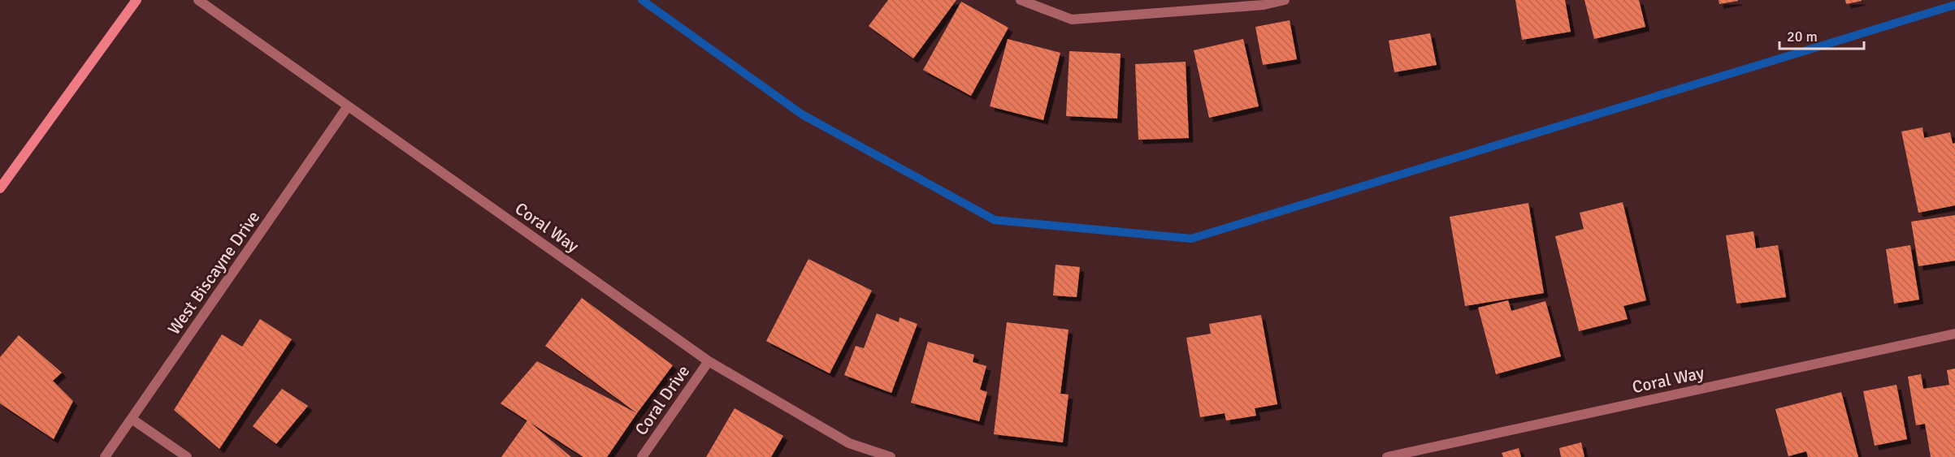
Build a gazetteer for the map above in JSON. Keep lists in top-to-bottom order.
{
  "streets": {
    "street": ["Coral Way", "West Biscayne Drive", "Coral Drive"]
  },
  "crossings": [
    ["Coral Way", "West Biscayne Drive"],
    ["Coral Way", "Coral Drive"]
  ],
  "scale_bar": "20 m"
}
